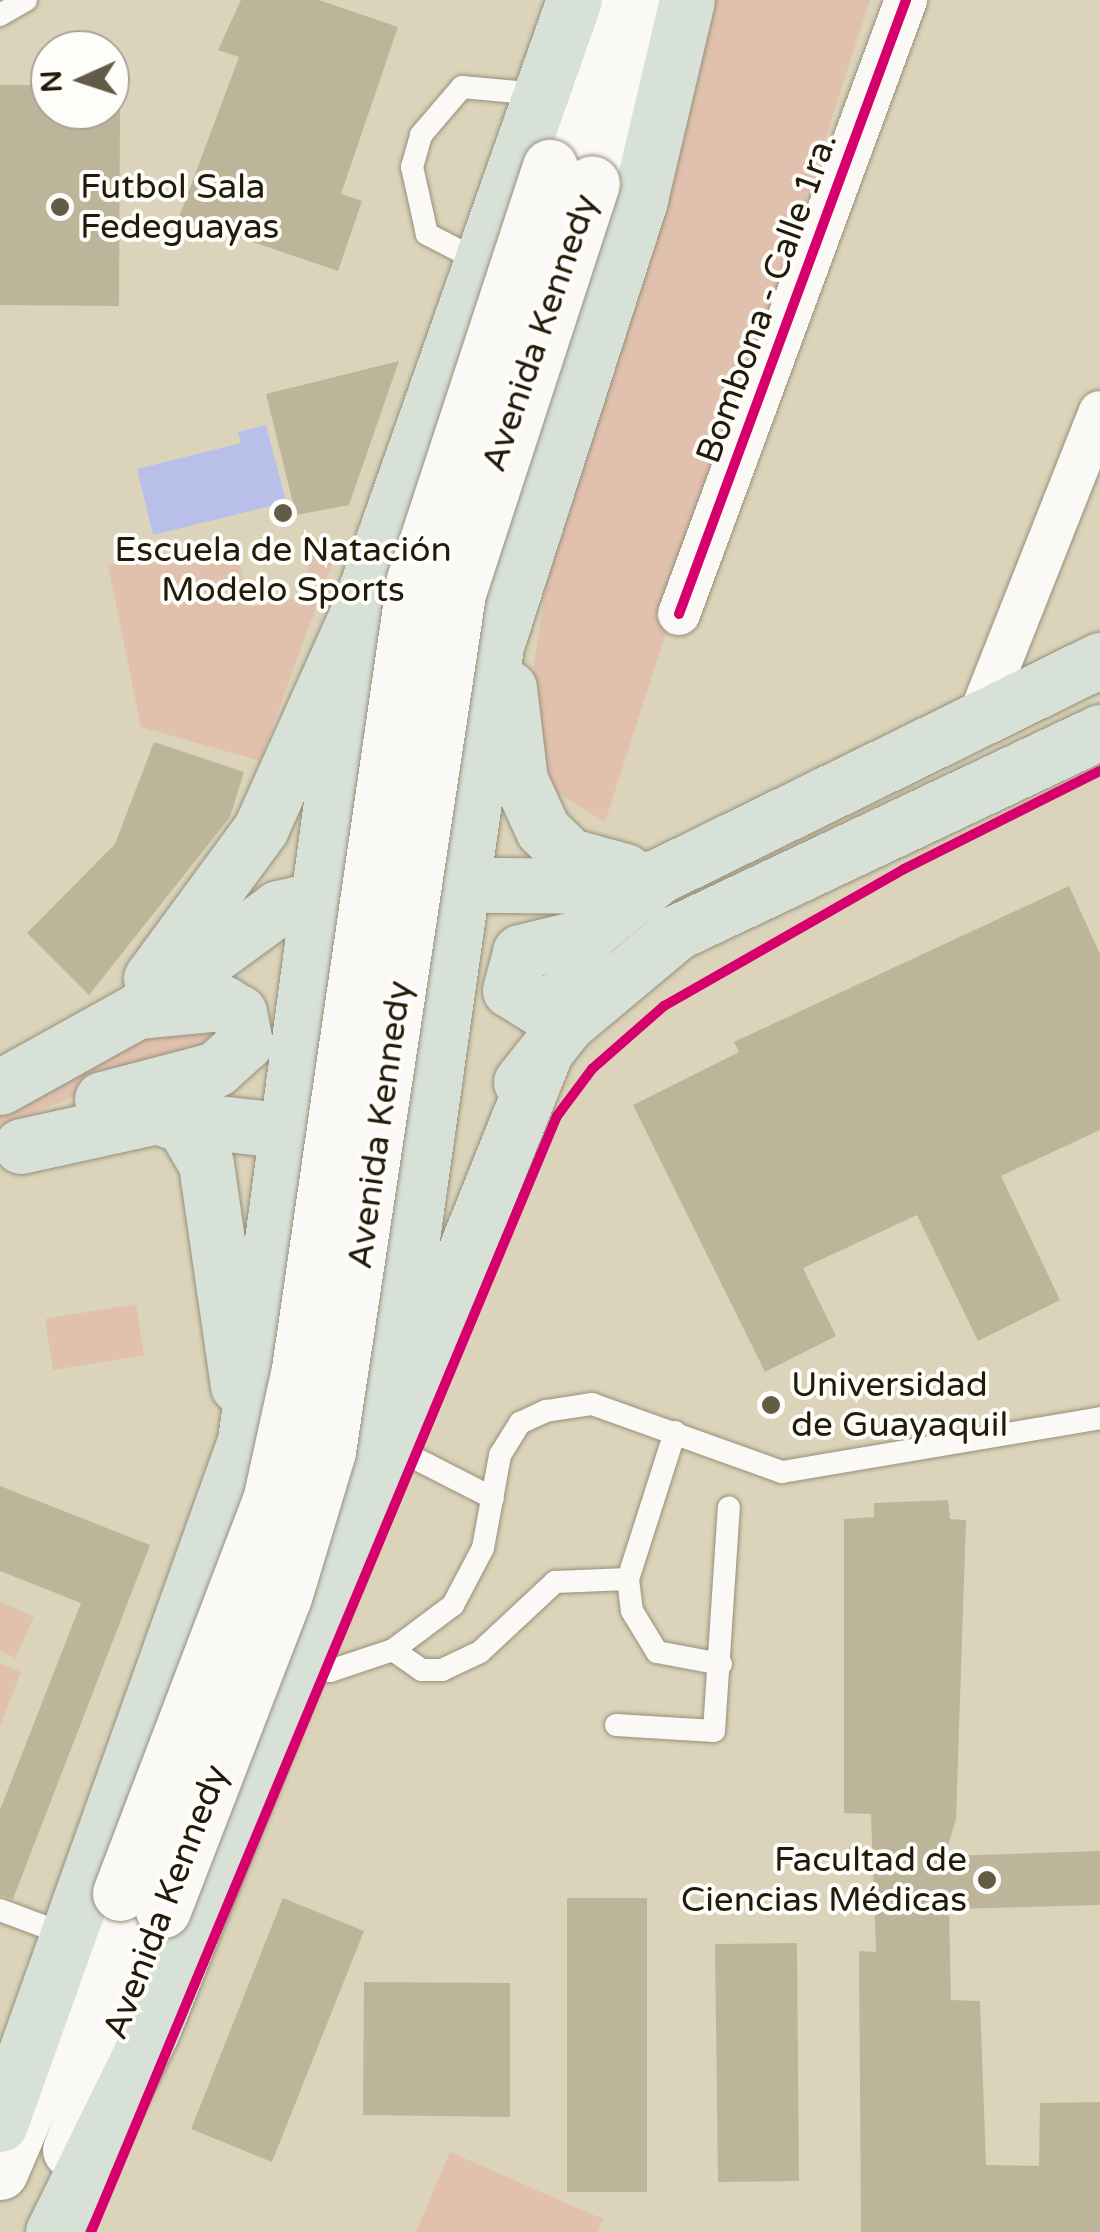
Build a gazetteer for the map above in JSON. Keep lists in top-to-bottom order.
{
  "streets": {
    "main road": ["Avenida Kennedy"],
    "street": ["Bombona - Calle 1ra."]
  },
  "places": [
    "Futbol Sala Fedeguayas",
    "Escuela de Natación Modelo Sports",
    "Universidad de Guayaquil",
    "Facultad de Ciencias Médicas"
  ],
  "north": "left"
}
